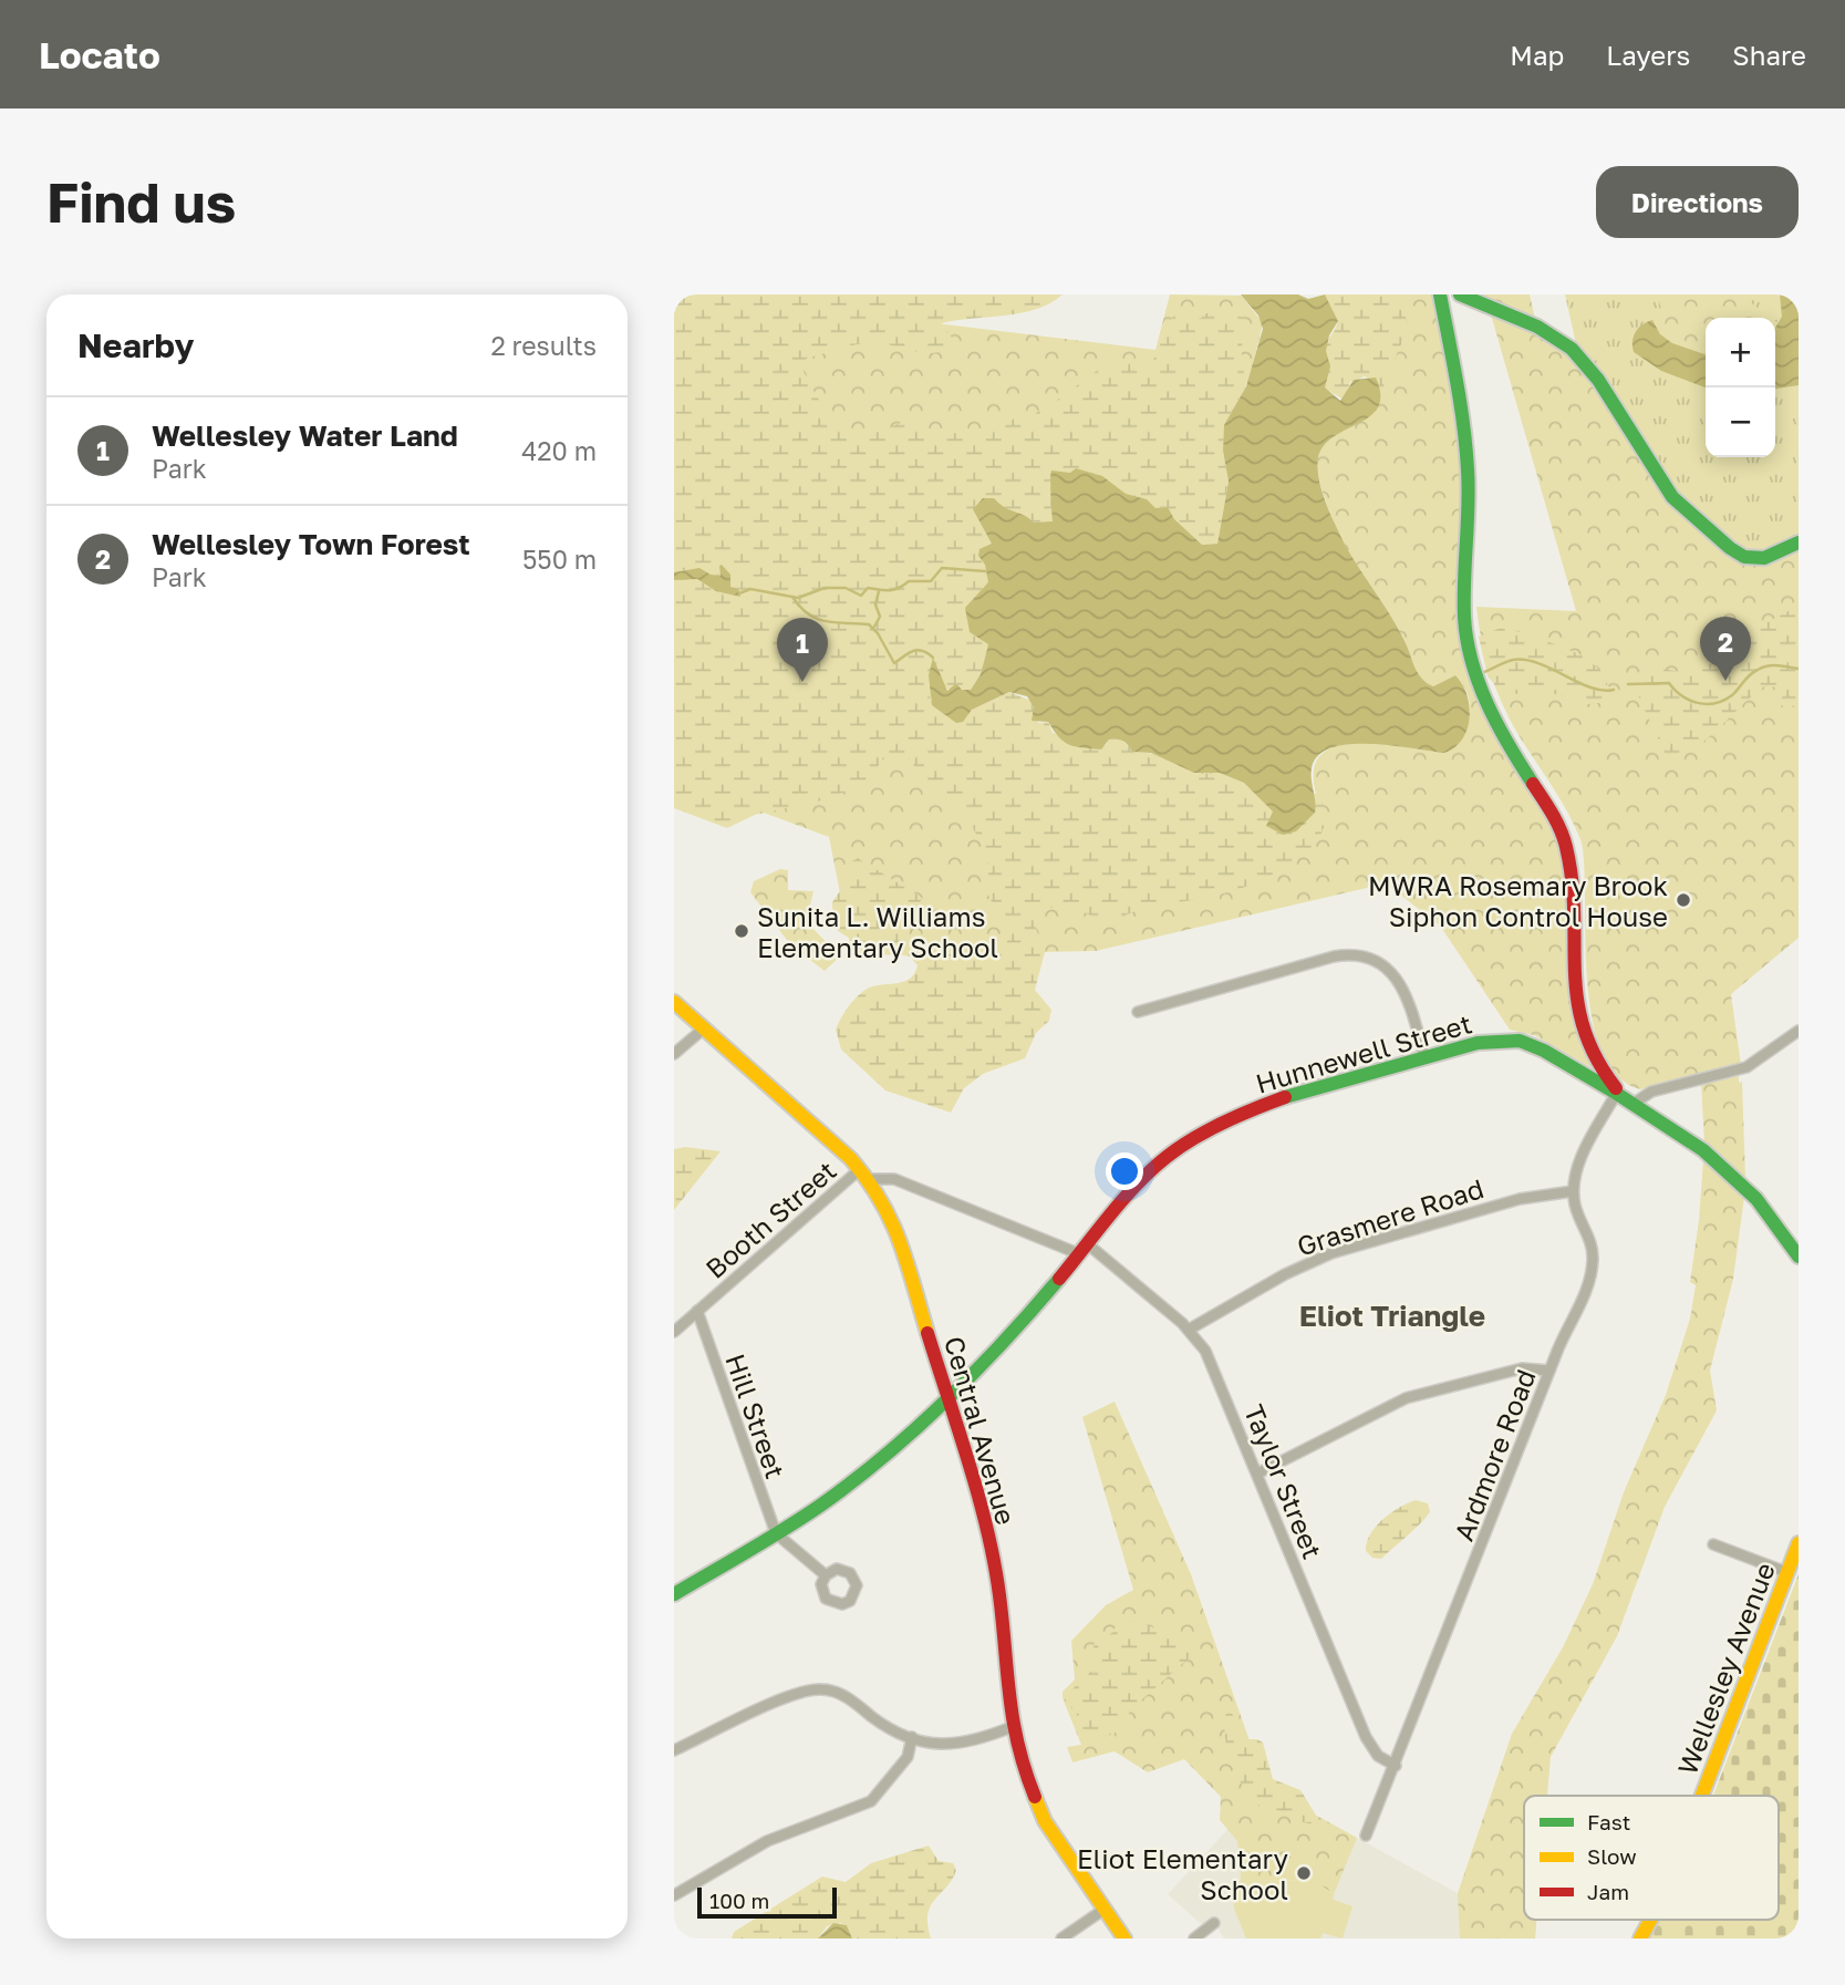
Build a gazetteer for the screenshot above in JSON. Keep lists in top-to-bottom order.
{
  "streets": {
    "main road": ["Hunnewell Street", "Central Avenue", "Wellesley Avenue"],
    "street": [
      "Grasmere Road",
      "Booth Street",
      "Hill Street",
      "Ardmore Road",
      "Taylor Street"
    ]
  },
  "crossings": [
    ["Hunnewell Street", "Hill Street"],
    ["Hunnewell Street", "Central Avenue"],
    ["Hunnewell Street", "Taylor Street"],
    ["Grasmere Road", "Ardmore Road"],
    ["Grasmere Road", "Taylor Street"],
    ["Booth Street", "Hill Street"],
    ["Booth Street", "Central Avenue"],
    ["Booth Street", "Taylor Street"],
    ["Central Avenue", "Taylor Street"],
    ["Ardmore Road", "Taylor Street"]
  ],
  "districts": ["Eliot Triangle"],
  "places": ["MWRA Rosemary Brook Siphon Control House", "Sunita L. Williams Elementary School", "Eliot Elementary School"],
  "legend": ["Fast", "Slow", "Jam"],
  "scale_bar": "100 m",
  "page": {
    "header": "Locato",
    "nav": ["Map", "Layers", "Share"],
    "buttons": "Directions",
    "title": "Find us",
    "heading": ["Nearby", "2 results"],
    "map_buttons": ["+", "−"],
    "list": [
      {
        "mark": "1",
        "name": "Wellesley Water Land",
        "note": "Park",
        "value": "420 m"
      },
      {
        "mark": "2",
        "name": "Wellesley Town Forest",
        "note": "Park",
        "value": "550 m"
      }
    ],
    "pins": ["2", "1"],
    "scale": "100 m"
  }
}
